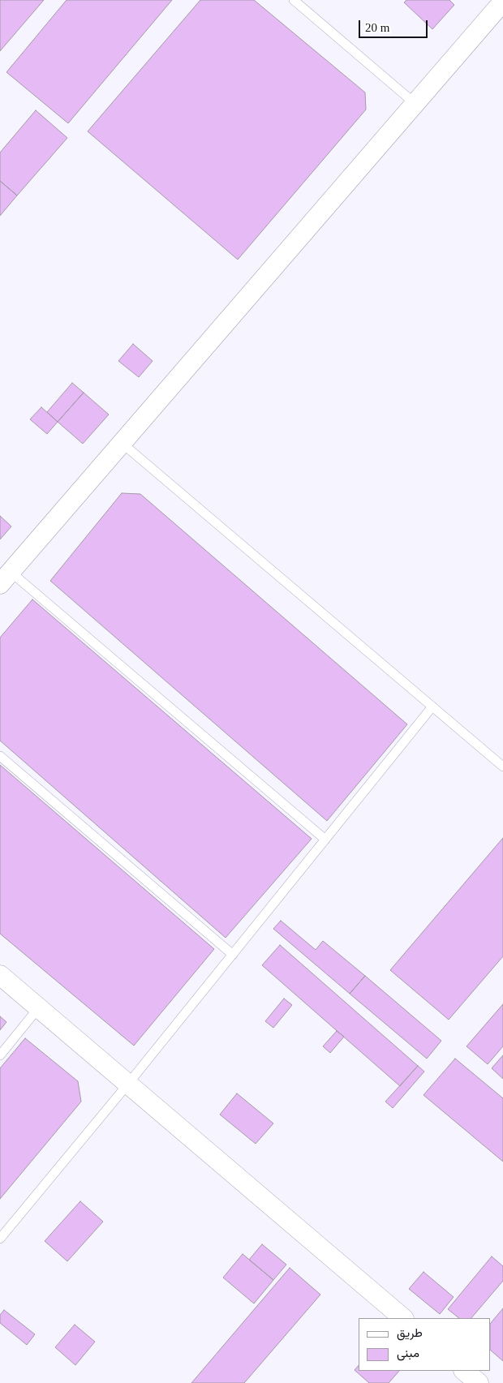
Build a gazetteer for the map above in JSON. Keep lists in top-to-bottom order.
{
  "legend": ["طريق", "مبنى"],
  "scale_bar": "20 m"
}
